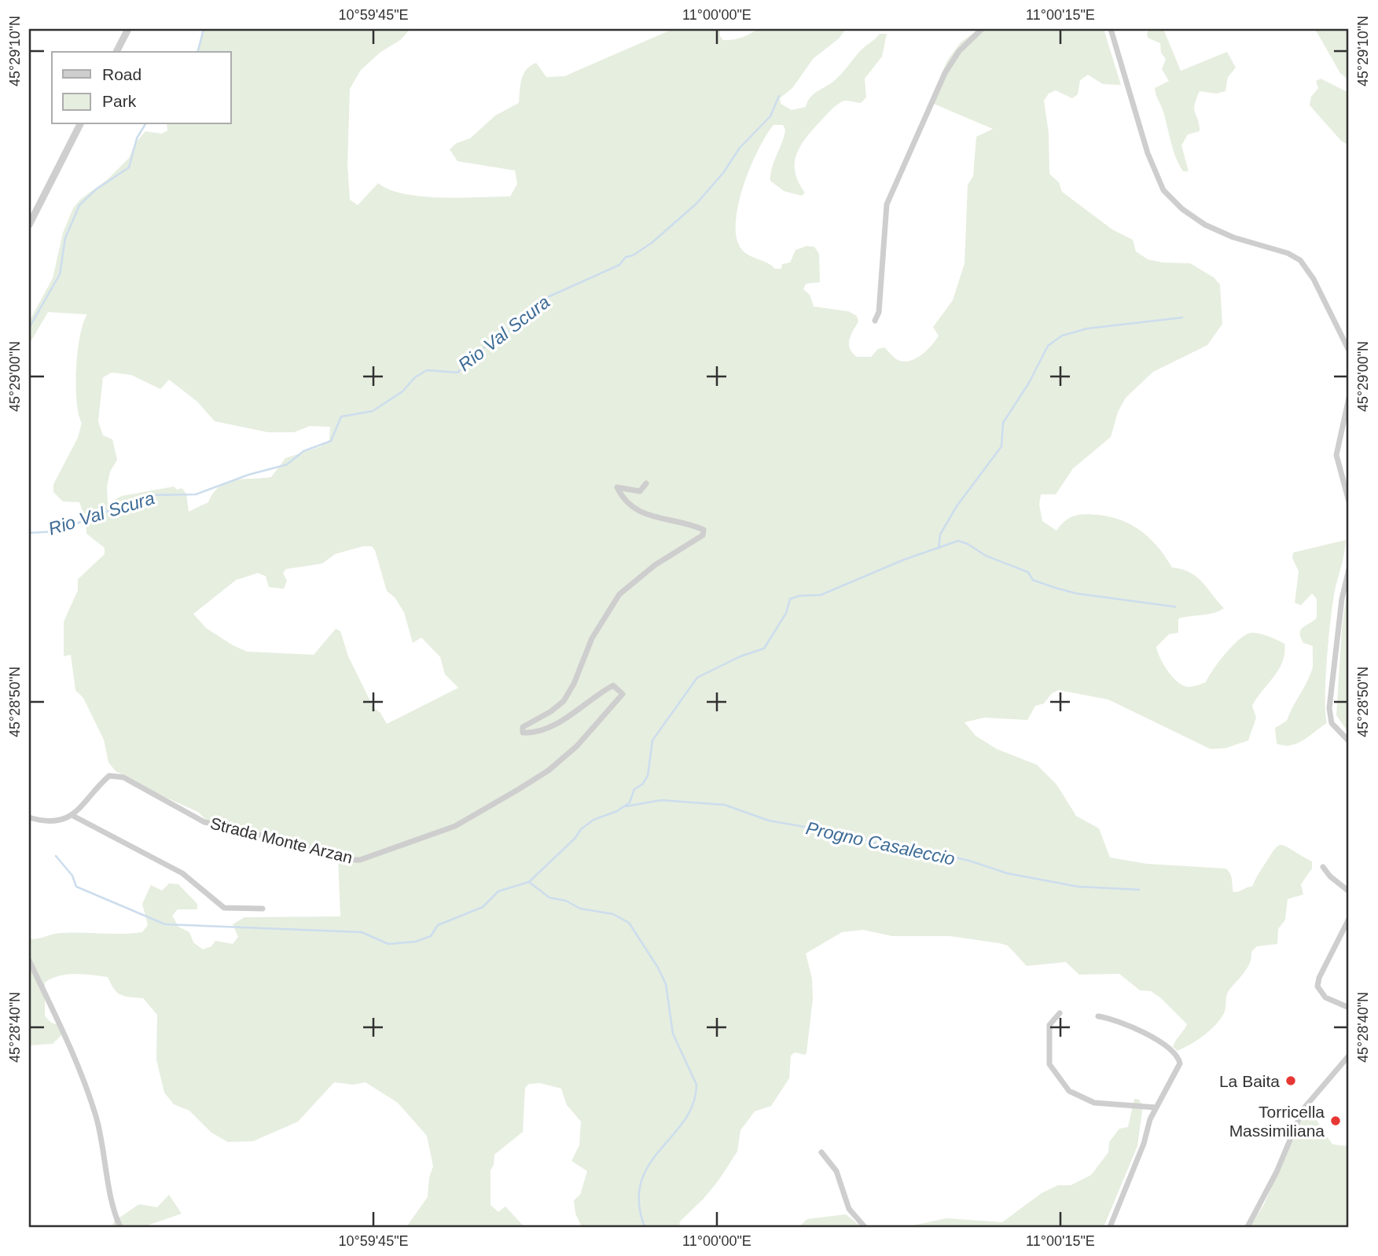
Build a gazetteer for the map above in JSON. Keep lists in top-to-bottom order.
{
  "streets": {
    "street": ["Strada Monte Arzan"]
  },
  "water": ["Rio Val Scura", "Progno Casaleccio"],
  "places": ["La Baita", "Torricella Massimiliana"],
  "legend": ["Road", "Park"],
  "coordinates": [
    "10°59'45\"E",
    "11°00'00\"E",
    "11°00'15\"E",
    "45°29'10\"N",
    "45°29'00\"N",
    "45°28'50\"N",
    "45°28'40\"N"
  ]
}
